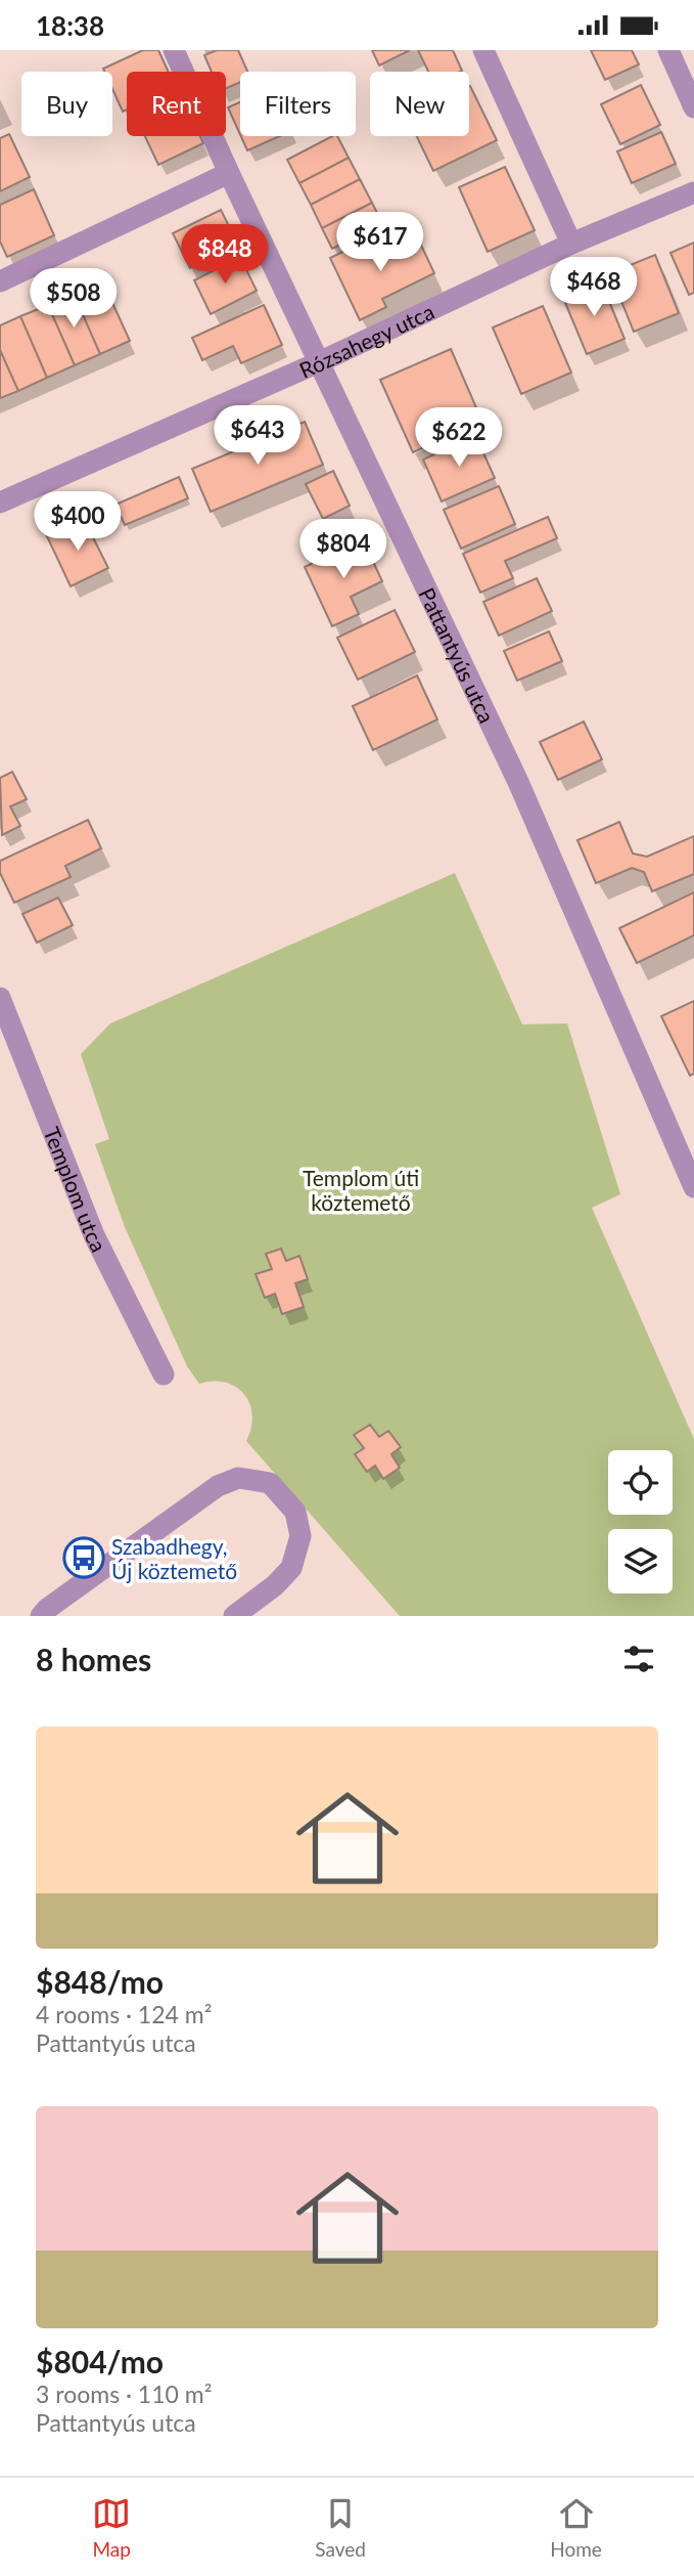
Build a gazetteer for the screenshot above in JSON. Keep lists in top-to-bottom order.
{
  "streets": {
    "street": ["Rózsahegy utca", "Pattantyús utca", "Templom utca"]
  },
  "crossings": [
    ["Rózsahegy utca", "Pattantyús utca"]
  ],
  "parks": ["Templom úti köztemető"],
  "places": {
    "bus stop": ["Szabadhegy, Új köztemető"]
  },
  "page": {
    "status": "18:38",
    "chip": [
      "Buy",
      "Rent",
      "Filters",
      "New"
    ],
    "price": [
      "$617",
      "$848",
      "$468",
      "$508",
      "$643",
      "$622",
      "$400",
      "$804"
    ],
    "heading": "8 homes",
    "list": [
      {
        "name": "$848/mo",
        "note": "4 rooms · 124 m² · Pattantyús utca"
      },
      {
        "name": "$804/mo",
        "note": "3 rooms · 110 m² · Pattantyús utca"
      }
    ],
    "tabs": ["Map", "Saved", "Home"]
  }
}
